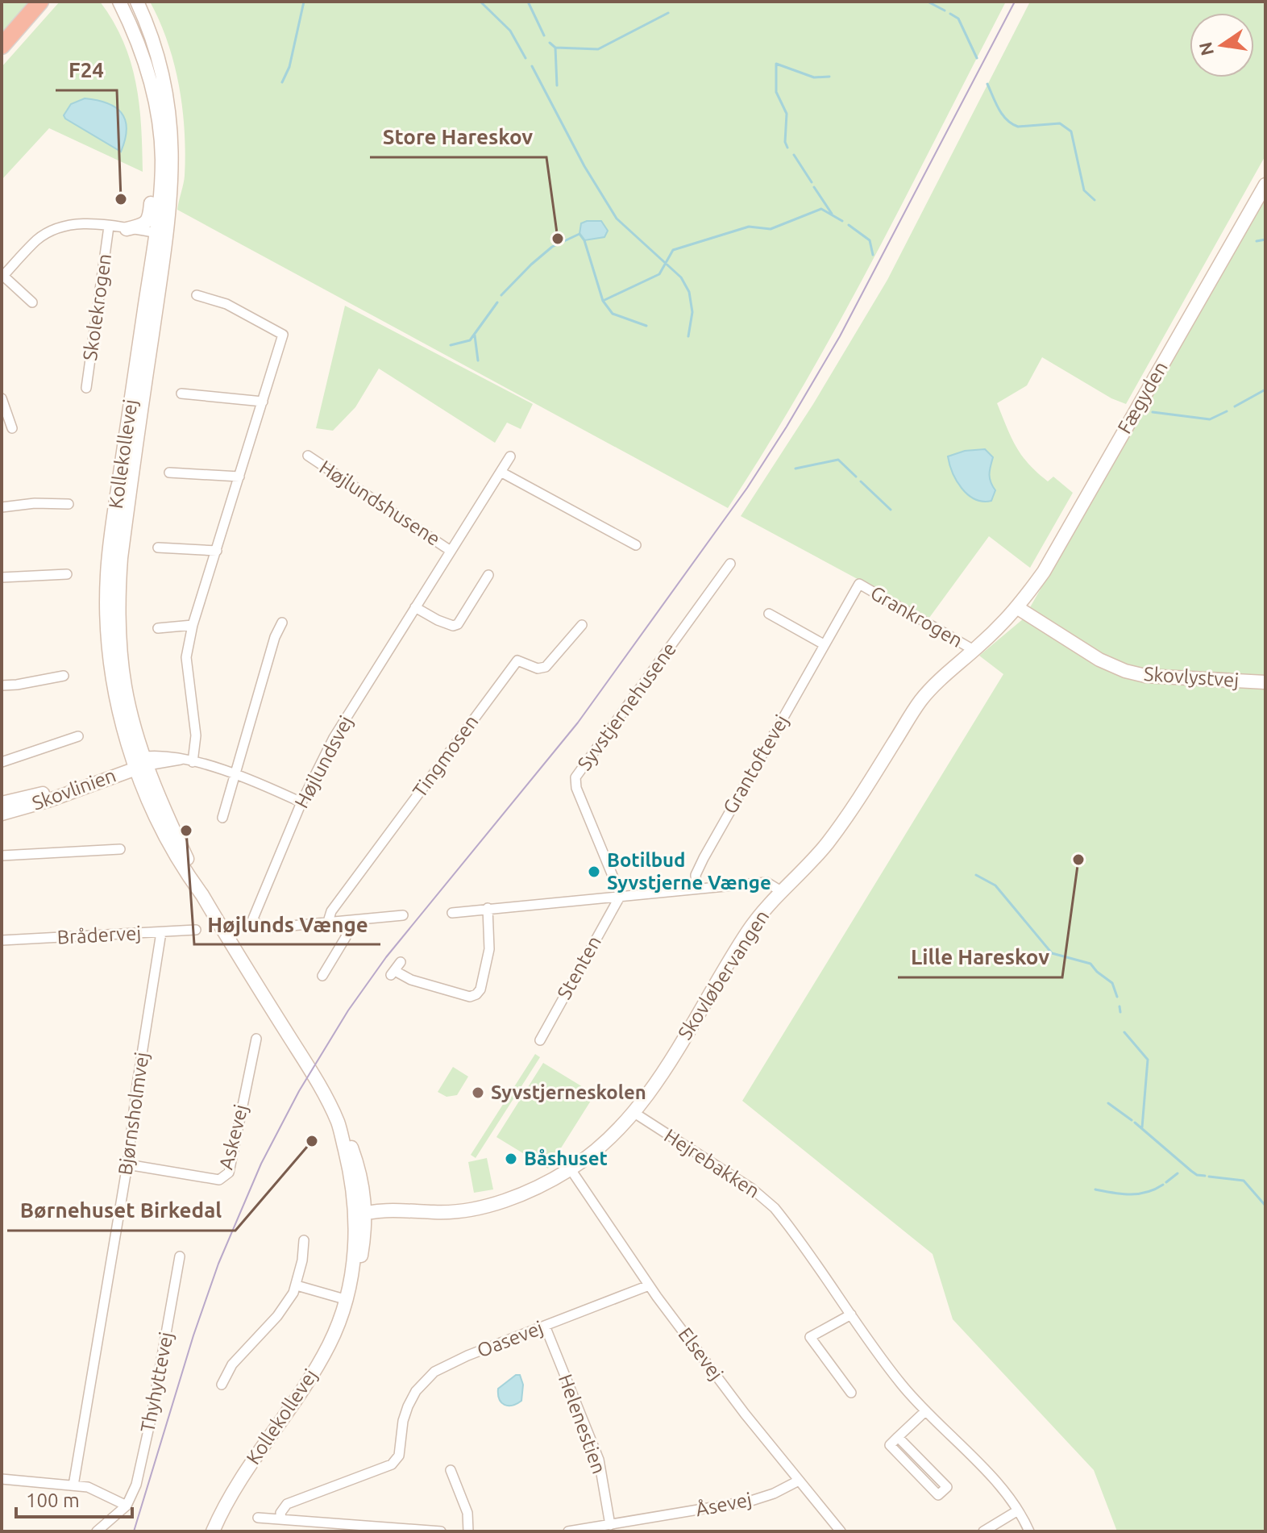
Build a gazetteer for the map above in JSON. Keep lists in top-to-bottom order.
{
  "streets": {
    "street": [
      "Skolekrogen",
      "Fægyden",
      "Kollekollevej",
      "Højlundshusene",
      "Grankrogen",
      "Skovlystvej",
      "Syvstjernehusene",
      "Tingmosen",
      "Højlundsvej",
      "Grantoftevej",
      "Skovlinien",
      "Brådervej",
      "Stenten",
      "Skovløbervangen",
      "Bjørnsholmvej",
      "Askevej",
      "Hejrebakken",
      "Oasevej",
      "Elsevej",
      "Thyhyttevej",
      "Helenestien",
      "Åsevej"
    ]
  },
  "crossings": [
    ["Skolekrogen", "Kollekollevej"],
    ["Fægyden", "Skovlystvej"],
    ["Fægyden", "Skovløbervangen"],
    ["Kollekollevej", "Skovlinien"],
    ["Kollekollevej", "Skovløbervangen"],
    ["Højlundshusene", "Højlundsvej"],
    ["Grankrogen", "Grantoftevej"],
    ["Grankrogen", "Skovløbervangen"],
    ["Skovlystvej", "Skovløbervangen"],
    ["Syvstjernehusene", "Stenten"],
    ["Tingmosen", "Højlundsvej"],
    ["Brådervej", "Bjørnsholmvej"],
    ["Skovløbervangen", "Hejrebakken"],
    ["Skovløbervangen", "Elsevej"],
    ["Bjørnsholmvej", "Askevej"],
    ["Oasevej", "Elsevej"],
    ["Oasevej", "Helenestien"],
    ["Elsevej", "Åsevej"],
    ["Helenestien", "Åsevej"]
  ],
  "places": [
    "F24",
    "Store Hareskov",
    "Højlunds Vænge",
    "Lille Hareskov",
    "Botilbud Syvstjerne Vænge",
    "Syvstjerneskolen",
    "Børnehuset Birkedal",
    "Båshuset"
  ],
  "scale_bar": "100 m",
  "north": "left"
}
